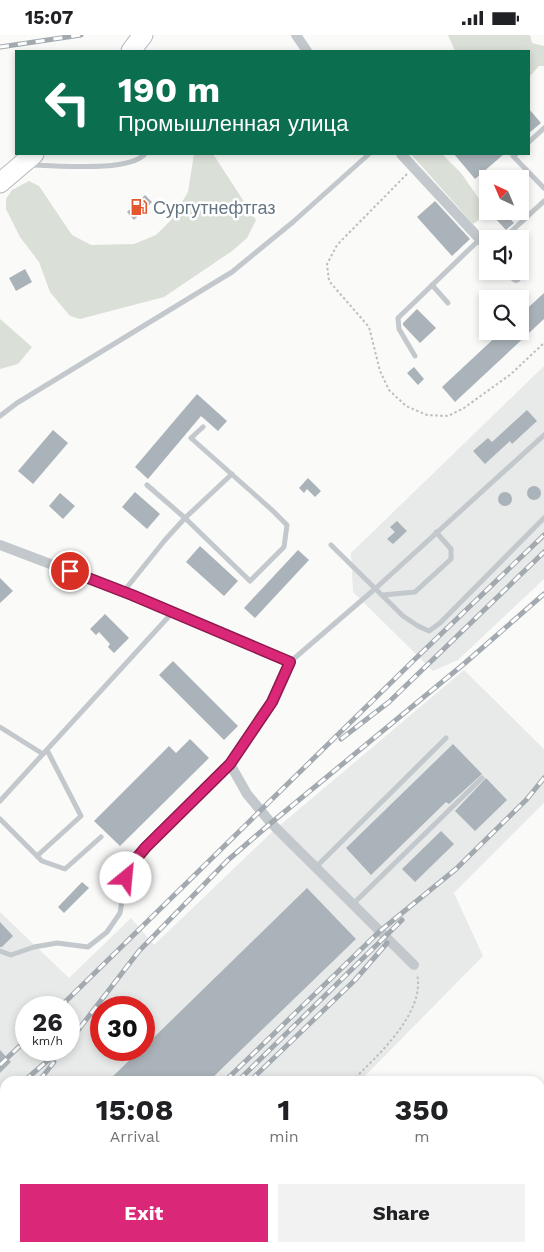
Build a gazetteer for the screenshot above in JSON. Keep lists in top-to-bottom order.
{
  "places": {
    "fuel station": ["Сургутнефтгаз"]
  },
  "north": "top left",
  "page": {
    "status": "15:07",
    "turn": ["190 m", "Промышленная улица"],
    "speed": "26 km/h",
    "limit": "30",
    "eta": [
      "15:08",
      "Arrival",
      "1",
      "min",
      "350",
      "m"
    ],
    "buttons": ["Exit", "Share"]
  }
}
